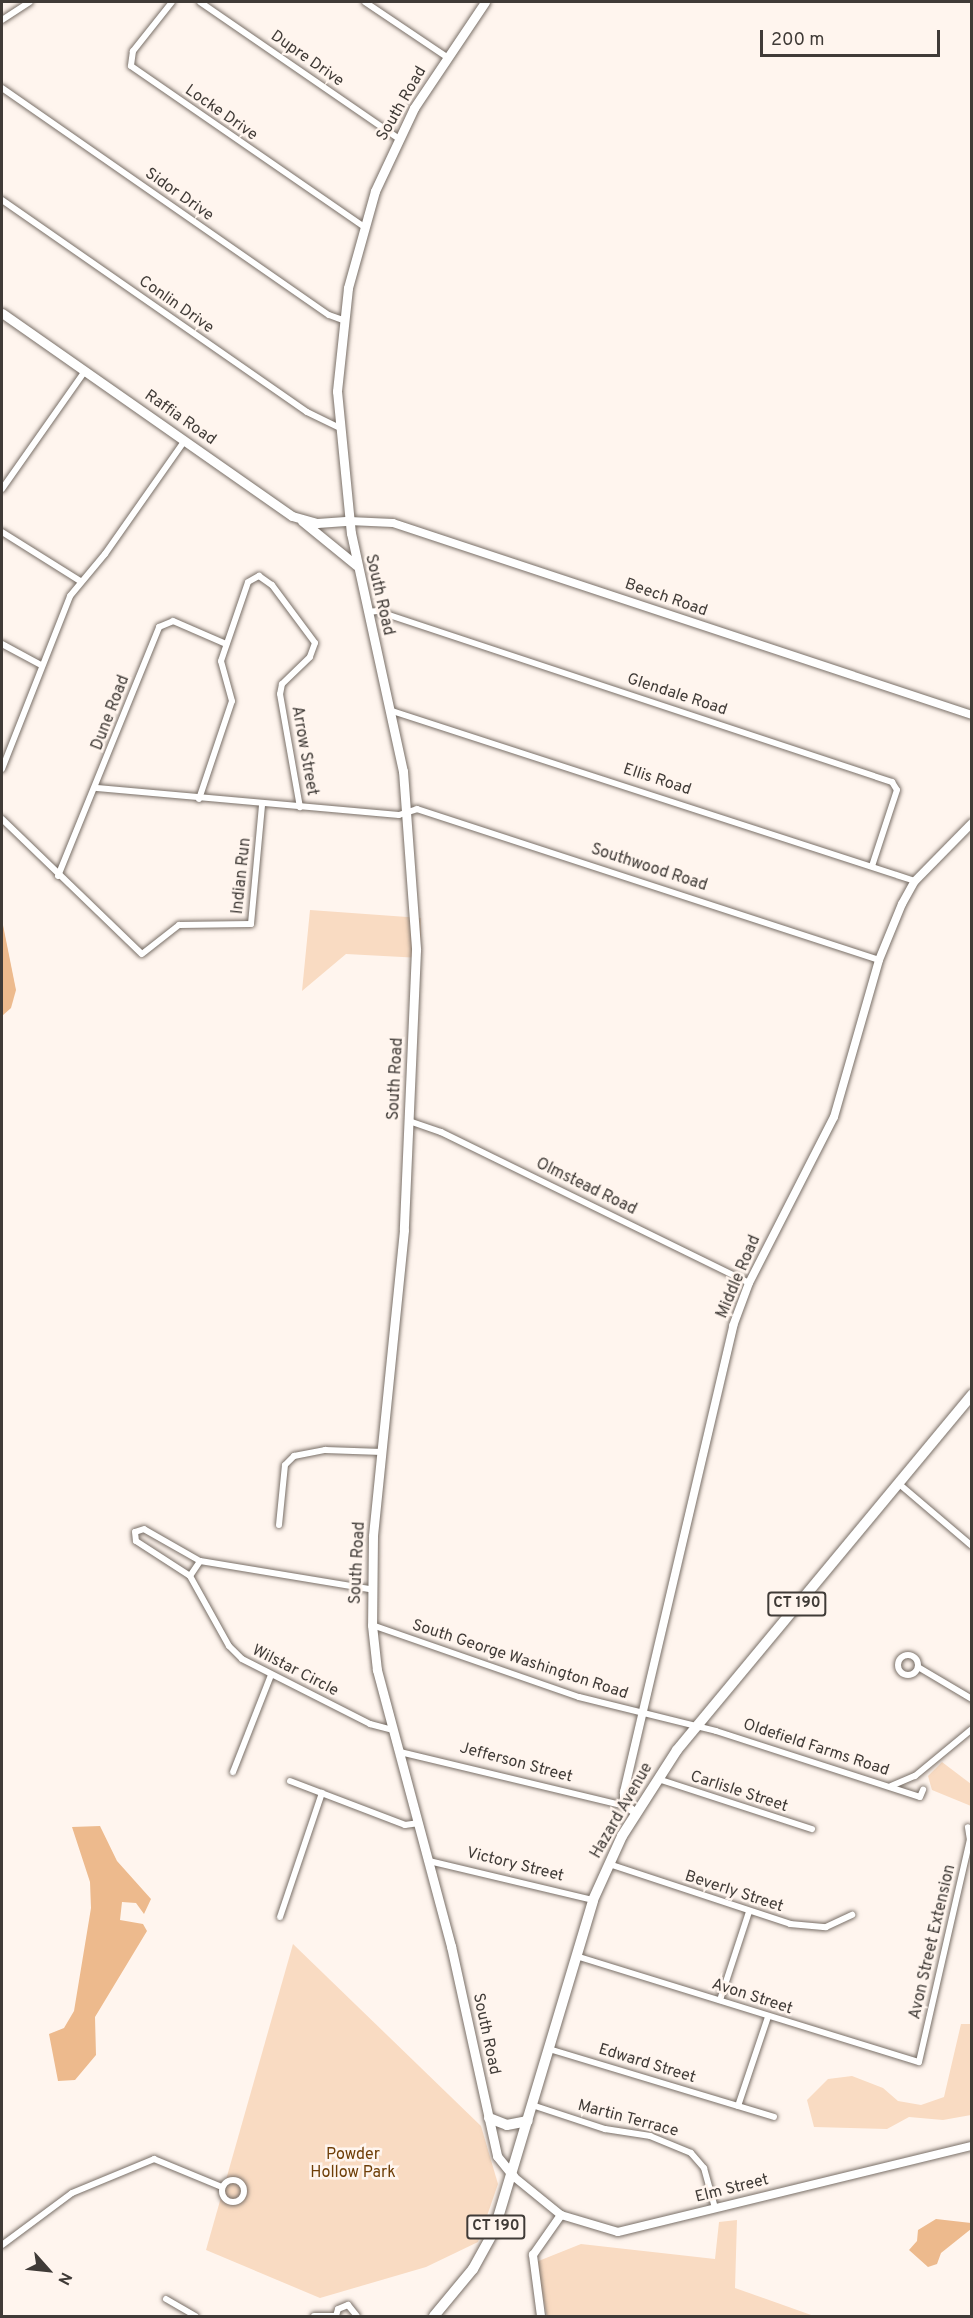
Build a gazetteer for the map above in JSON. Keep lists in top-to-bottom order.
{
  "streets": {
    "main road": [
      "South Road",
      "Raffia Road",
      "CT 190",
      "Hazard Avenue"
    ],
    "street": [
      "Dupre Drive",
      "Locke Drive",
      "Sidor Drive",
      "Conlin Drive",
      "Beech Road",
      "Glendale Road",
      "Dune Road",
      "Arrow Street",
      "Ellis Road",
      "Southwood Road",
      "Indian Run",
      "Olmstead Road",
      "Middle Road",
      "South George Washington Road",
      "Wilstar Circle",
      "Oldefield Farms Road",
      "Jefferson Street",
      "Carlisle Street",
      "Victory Street",
      "Beverly Street",
      "Avon Street Extension",
      "Avon Street",
      "Edward Street",
      "Martin Terrace",
      "Elm Street"
    ]
  },
  "crossings": [
    ["Dupre Drive", "South Road"],
    ["South Road", "Locke Drive"],
    ["South Road", "Sidor Drive"],
    ["South Road", "Conlin Drive"],
    ["South Road", "Raffia Road"],
    ["South Road", "Beech Road"],
    ["South Road", "Glendale Road"],
    ["South Road", "Ellis Road"],
    ["South Road", "Southwood Road"],
    ["South Road", "Olmstead Road"],
    ["South Road", "South George Washington Road"],
    ["South Road", "Wilstar Circle"],
    ["South Road", "Jefferson Street"],
    ["South Road", "Hazard Avenue"],
    ["South Road", "Victory Street"],
    ["South Road", "Elm Street"],
    ["Glendale Road", "Ellis Road"],
    ["Dune Road", "Arrow Street"],
    ["Dune Road", "Indian Run"],
    ["Ellis Road", "Middle Road"],
    ["Southwood Road", "Middle Road"],
    ["Olmstead Road", "Middle Road"],
    ["Middle Road", "South George Washington Road"],
    ["Middle Road", "Jefferson Street"],
    ["South George Washington Road", "Oldefield Farms Road"],
    ["South George Washington Road", "Hazard Avenue"],
    ["Oldefield Farms Road", "Hazard Avenue"],
    ["Carlisle Street", "Hazard Avenue"],
    ["Hazard Avenue", "Victory Street"],
    ["Hazard Avenue", "Beverly Street"],
    ["Hazard Avenue", "Avon Street"],
    ["Hazard Avenue", "Edward Street"],
    ["Hazard Avenue", "Martin Terrace"],
    ["Hazard Avenue", "Elm Street"],
    ["Avon Street Extension", "Avon Street"],
    ["Martin Terrace", "Elm Street"]
  ],
  "parks": ["Powder Hollow Park"],
  "scale_bar": "200 m",
  "north": "bottom right"
}
